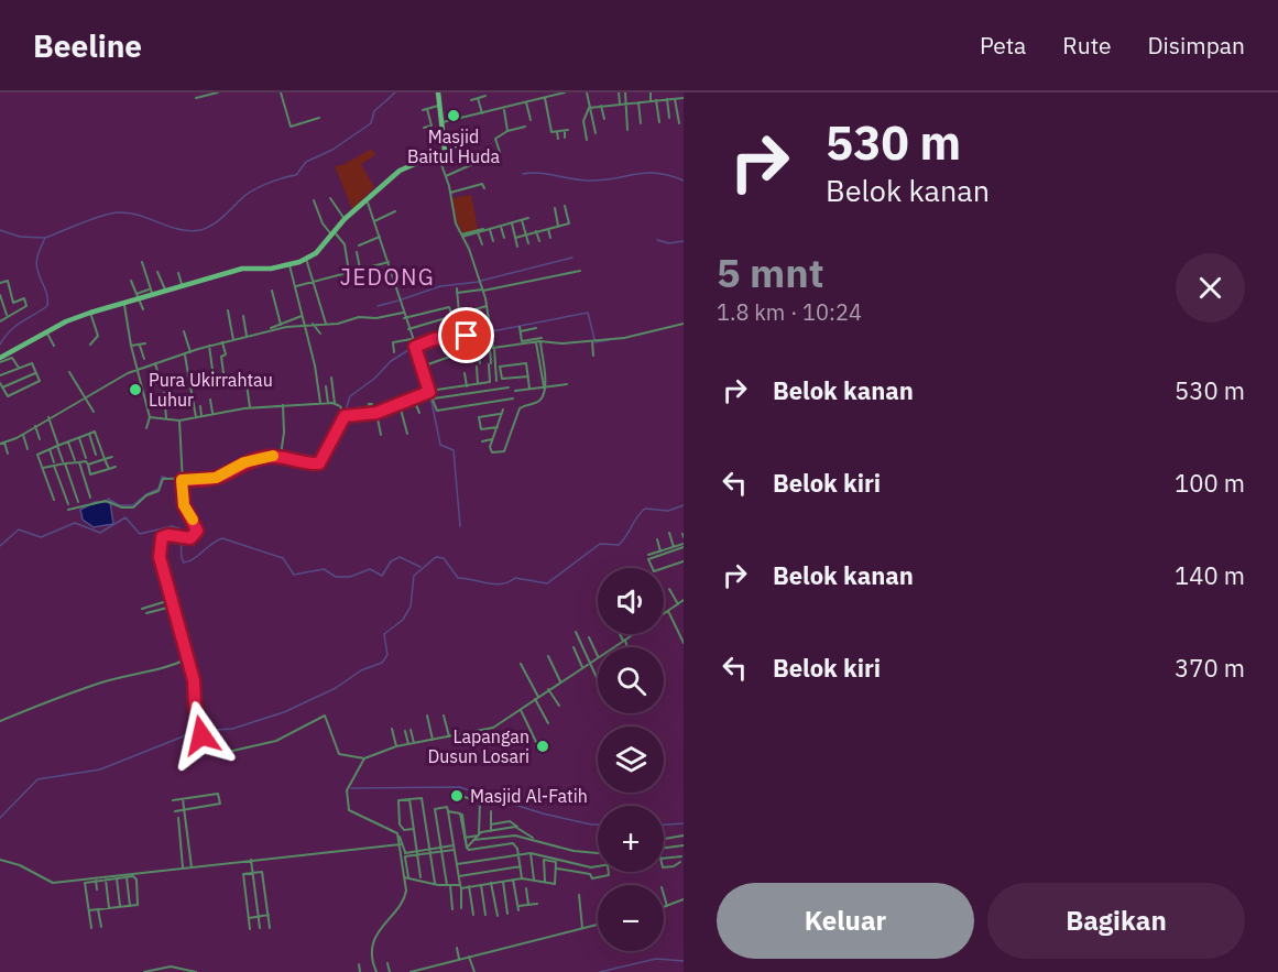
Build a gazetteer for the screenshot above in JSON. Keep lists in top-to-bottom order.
{
  "districts": ["JEDONG"],
  "places": [
    "Masjid Baitul Huda",
    "Pura Ukirrahtau Luhur",
    "Lapangan Dusun Losari",
    "Masjid Al-Fatih"
  ],
  "page": {
    "header": "Beeline",
    "nav": ["Peta", "Rute", "Disimpan"],
    "turn": ["530 m", "Belok kanan"],
    "heading": ["5 mnt", "1.8 km · 10:24"],
    "list": [
      {
        "name": "Belok kanan",
        "value": "530 m"
      },
      {
        "name": "Belok kiri",
        "value": "100 m"
      },
      {
        "name": "Belok kanan",
        "value": "140 m"
      },
      {
        "name": "Belok kiri",
        "value": "370 m"
      }
    ],
    "map_buttons": ["+", "−"],
    "buttons": ["Keluar", "Bagikan"]
  }
}
